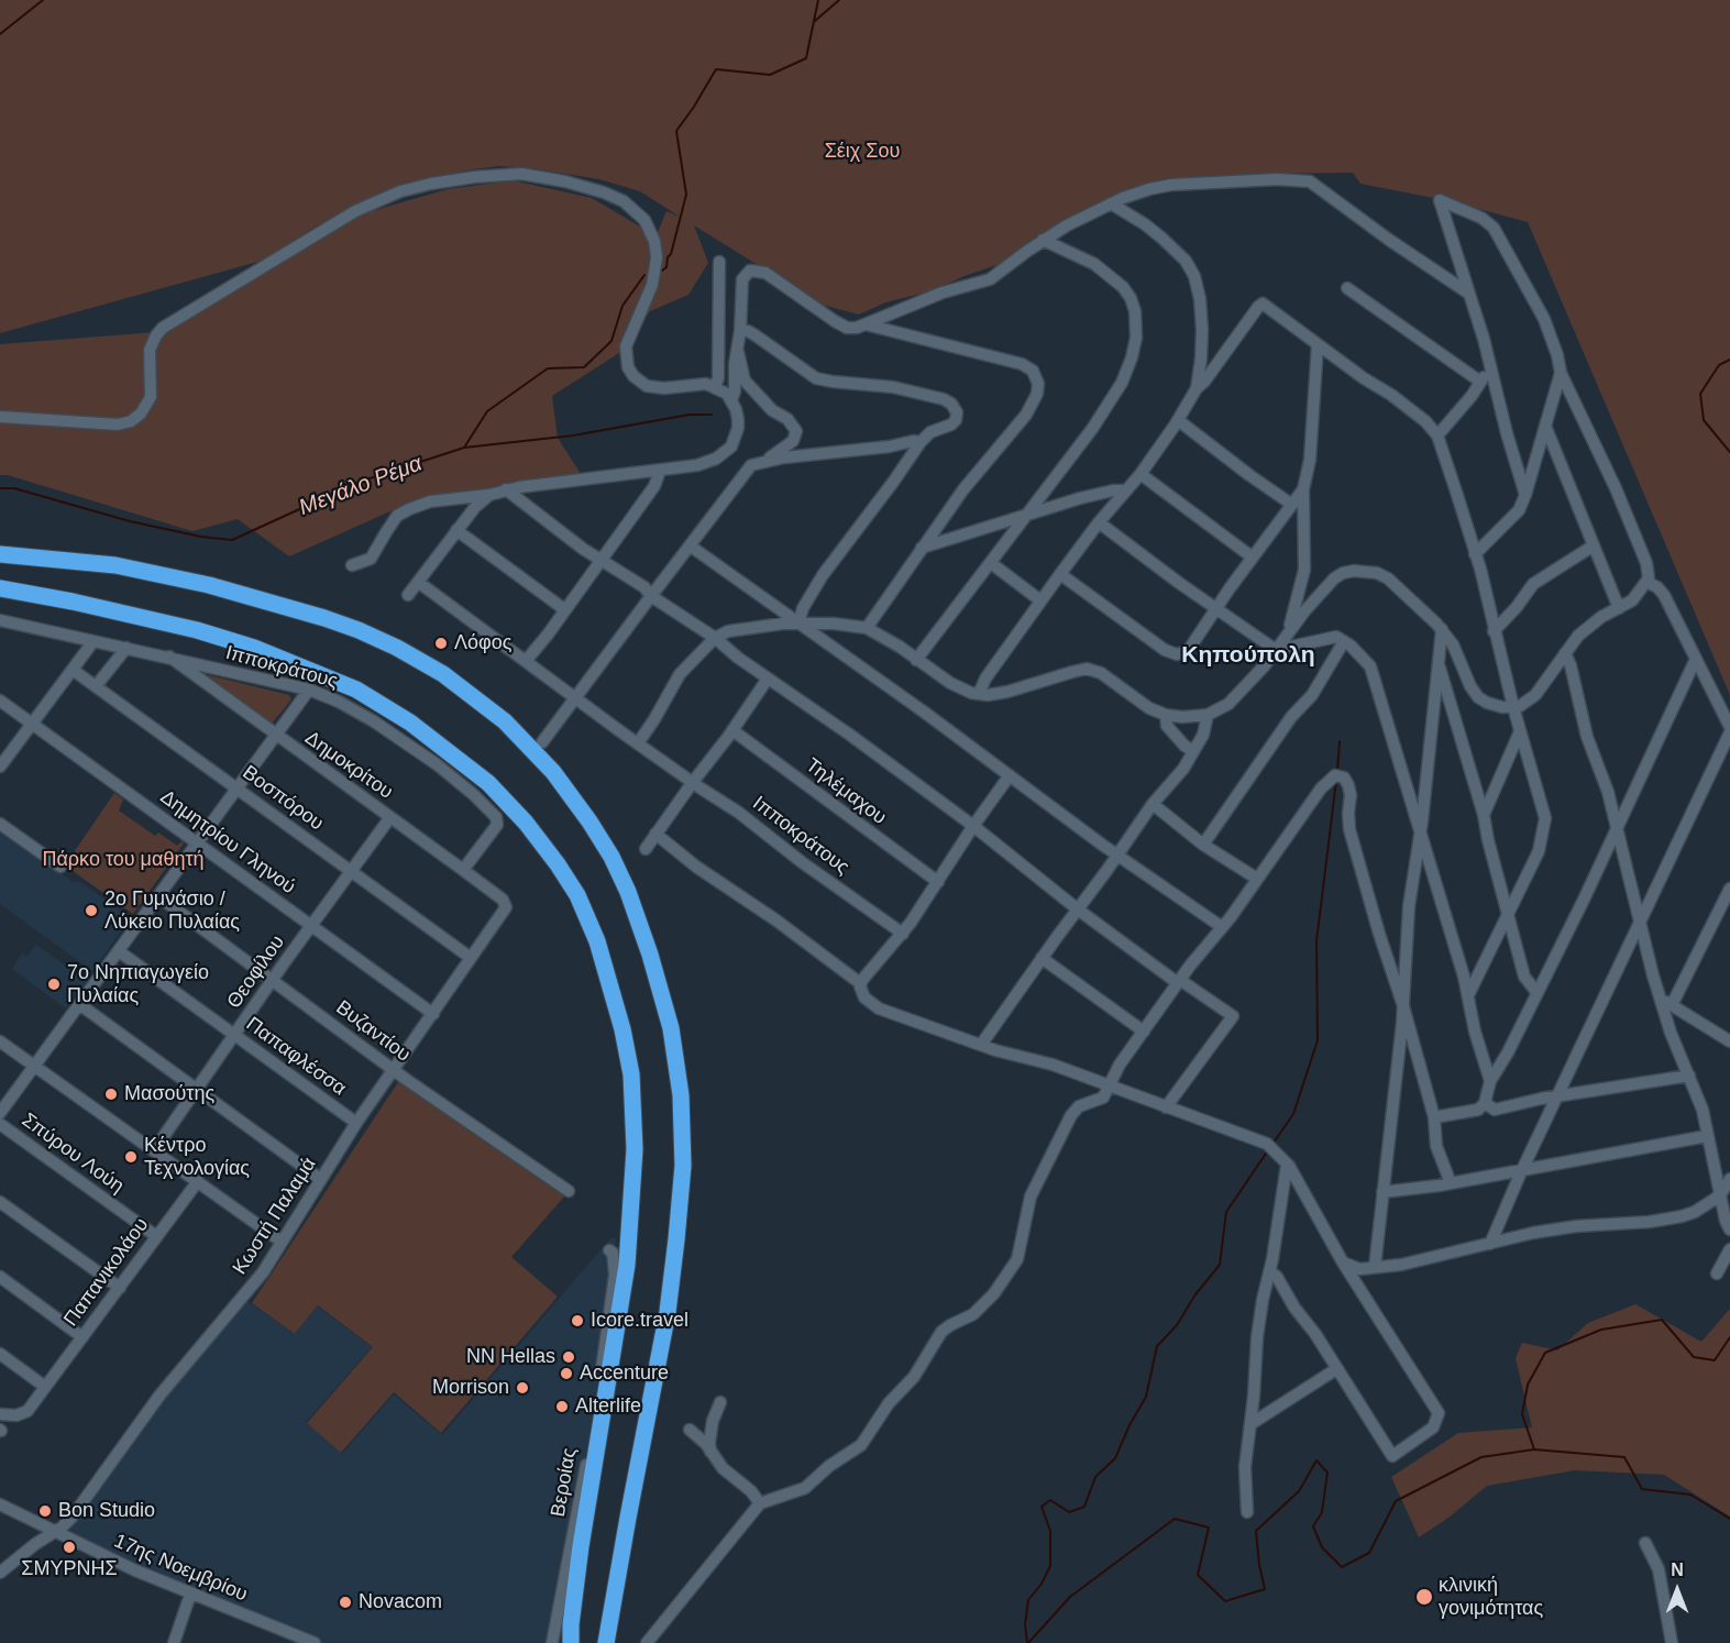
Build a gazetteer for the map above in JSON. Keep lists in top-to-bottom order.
{
  "streets": {
    "street": [
      "Ιπποκράτους",
      "Δημοκρίτου",
      "Τηλέμαχου",
      "Βοσπόρου",
      "Δημητρίου Γληνού",
      "Θεοφίλου",
      "Βυζαντίου",
      "Παπαφλέσσα",
      "Σπύρου Λούη",
      "Κωστή Παλαμά",
      "Παπανικολάου",
      "Βεροίας",
      "17ης Νοεμβρίου"
    ]
  },
  "crossings": [
    ["Ιπποκράτους", "Δημοκρίτου"],
    ["Δημοκρίτου", "Θεοφίλου"],
    ["Δημοκρίτου", "Κωστή Παλαμά"],
    ["Βοσπόρου", "Θεοφίλου"],
    ["Βοσπόρου", "Κωστή Παλαμά"],
    ["Δημητρίου Γληνού", "Θεοφίλου"],
    ["Δημητρίου Γληνού", "Κωστή Παλαμά"],
    ["Θεοφίλου", "Βυζαντίου"],
    ["Θεοφίλου", "Παπαφλέσσα"],
    ["Βυζαντίου", "Κωστή Παλαμά"],
    ["Παπαφλέσσα", "Κωστή Παλαμά"],
    ["Σπύρου Λούη", "Παπανικολάου"],
    ["Κωστή Παλαμά", "17ης Νοεμβρίου"]
  ],
  "districts": ["Κηπούπολη"],
  "water": ["Μεγάλο Ρέμα"],
  "parks": ["Σέιχ Σου", "Πάρκο του μαθητή"],
  "places": [
    "Λόφος",
    "2o Γυμνάσιο / Λύκειο Πυλαίας",
    "7ο Νηπιαγωγείο Πυλαίας",
    "Μασούτης",
    "Κέντρο Τεχνολογίας",
    "Icore.travel",
    "NN Hellas",
    "Accenture",
    "Morrison",
    "Alterlife",
    "Bon Studio",
    "ΣΜΥΡΝΗΣ",
    "κλινική γονιμότητας",
    "Novacom"
  ],
  "north": "top"
}
